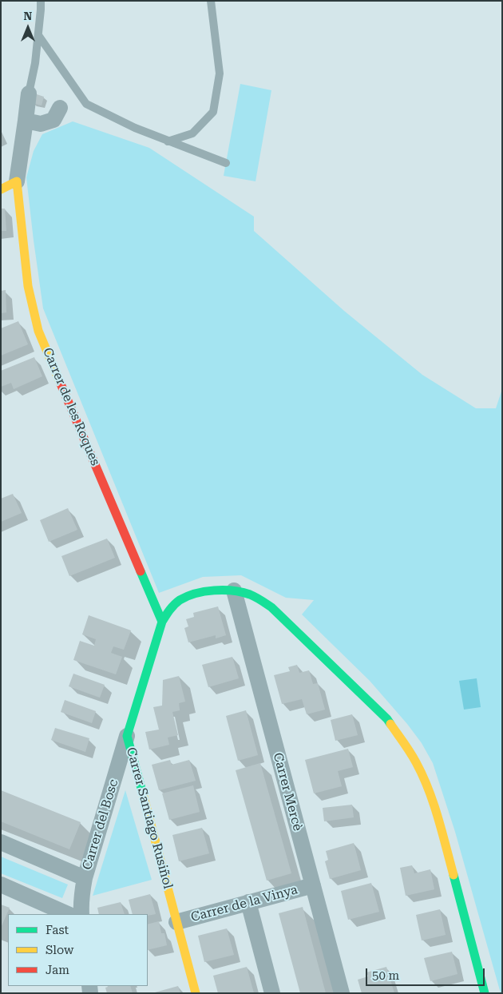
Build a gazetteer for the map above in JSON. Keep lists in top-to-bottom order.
{
  "streets": {
    "street": [
      "Carrer de les Roques",
      "Carrer Mercè",
      "Carrer Santiago Rusiñol",
      "Carrer del Bosc",
      "Carrer de la Vinya"
    ]
  },
  "crossings": [
    ["Carrer de les Roques", "Carrer Santiago Rusiñol"],
    ["Carrer Mercè", "Carrer Santiago Rusiñol"],
    ["Carrer Mercè", "Carrer de la Vinya"],
    ["Carrer Santiago Rusiñol", "Carrer del Bosc"],
    ["Carrer Santiago Rusiñol", "Carrer de la Vinya"]
  ],
  "legend": ["Fast", "Slow", "Jam"],
  "scale_bar": "50 m",
  "north": "top"
}
